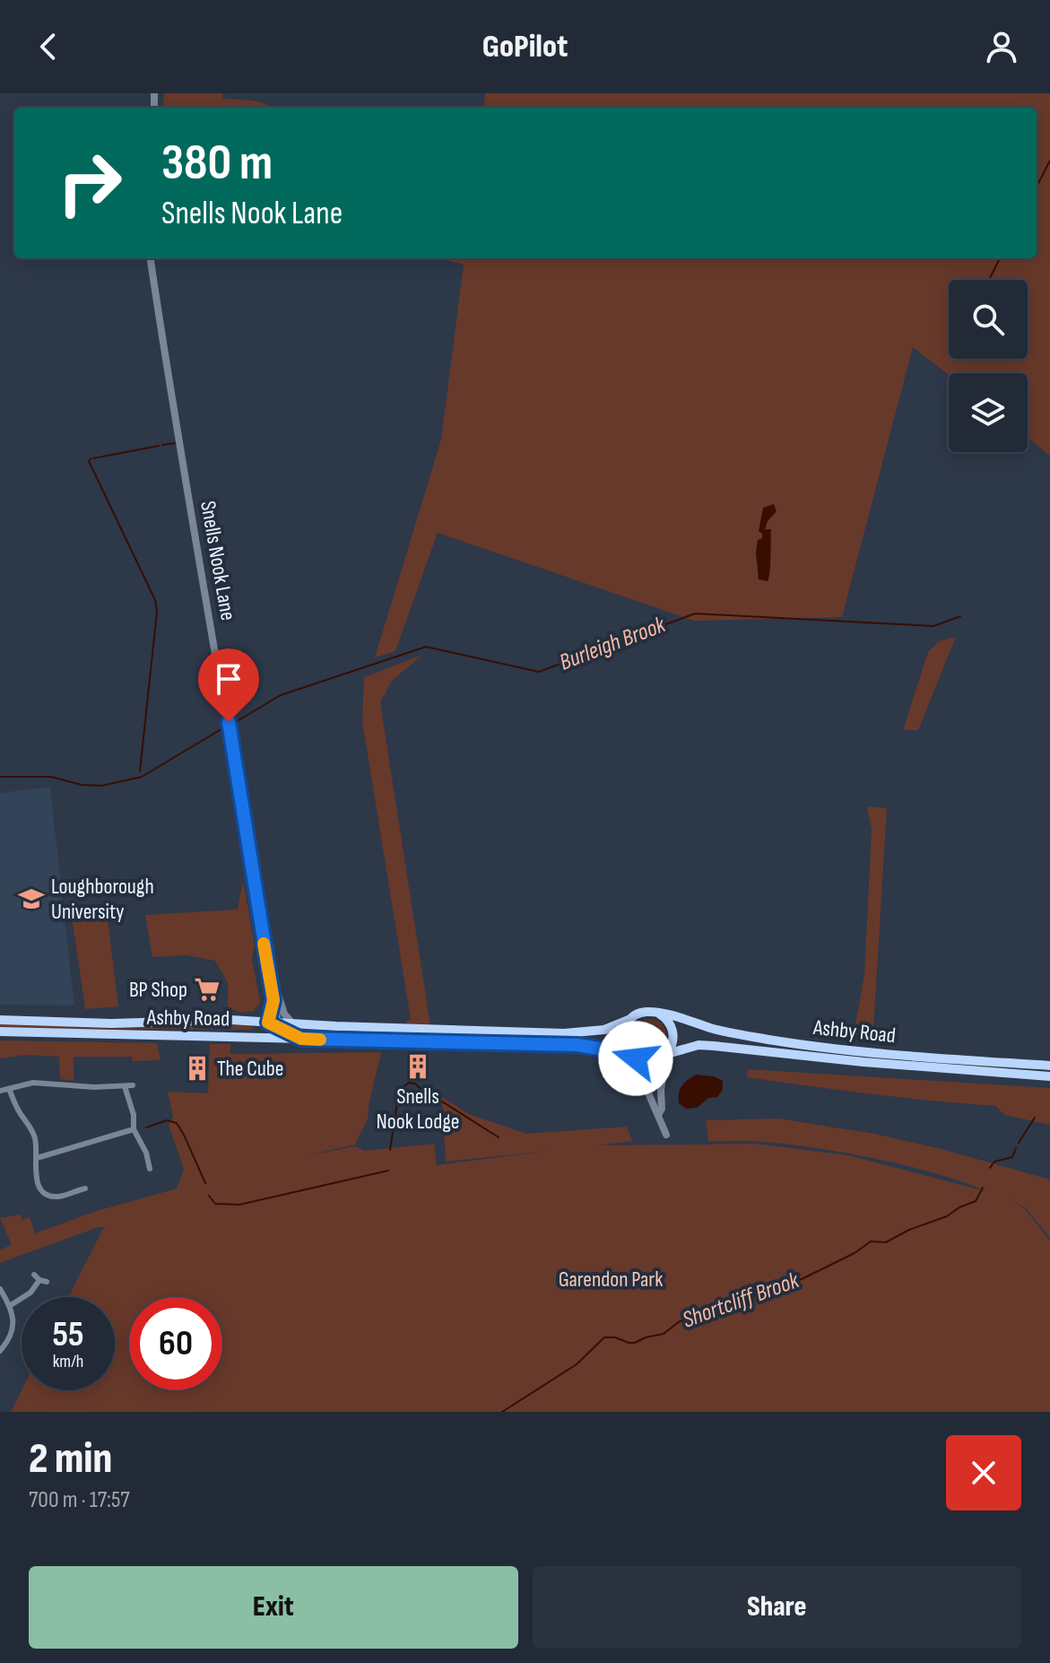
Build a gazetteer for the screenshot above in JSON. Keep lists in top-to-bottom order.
{
  "streets": {
    "main road": ["Ashby Road"],
    "street": ["Snells Nook Lane"]
  },
  "crossings": [
    ["Snells Nook Lane", "Ashby Road"]
  ],
  "water": ["Burleigh Brook", "Shortcliff Brook"],
  "parks": ["Garendon Park"],
  "places": {
    "school or university": ["Loughborough University"],
    "supermarket": ["BP Shop"],
    "building": ["Snells Nook Lodge", "The Cube"]
  },
  "page": {
    "header": "GoPilot",
    "turn": ["380 m", "Snells Nook Lane"],
    "speed": "55 km/h",
    "limit": "60",
    "heading": ["2 min", "700 m · 17:57"],
    "buttons": ["Exit", "Share"]
  }
}
